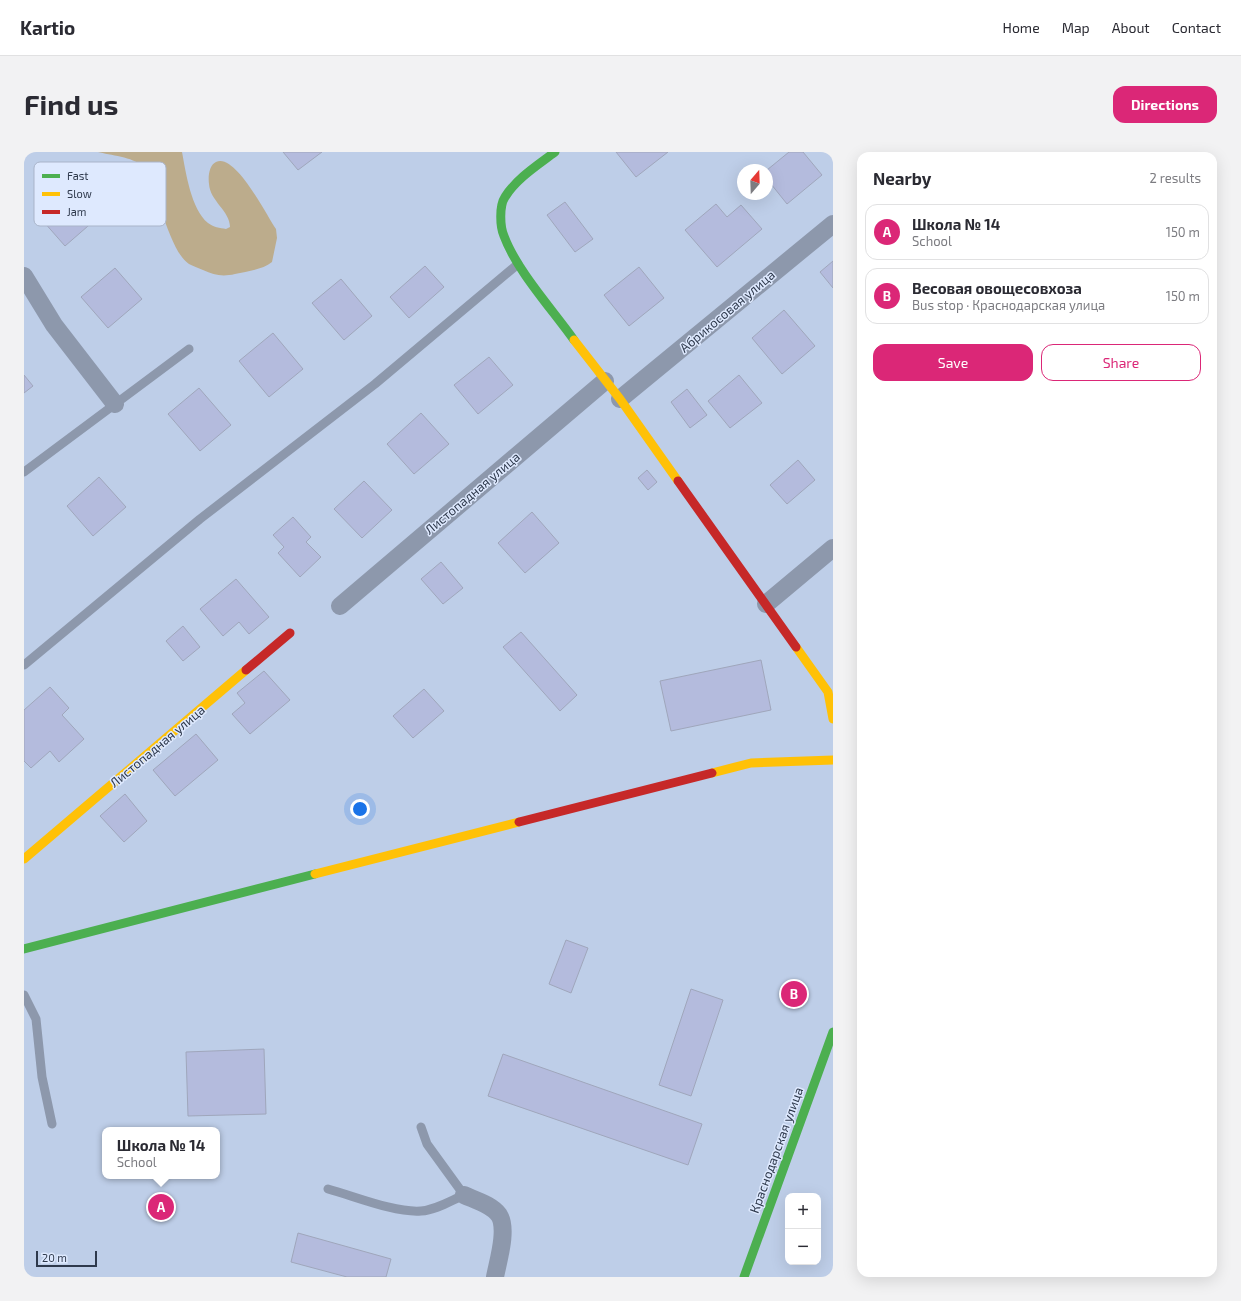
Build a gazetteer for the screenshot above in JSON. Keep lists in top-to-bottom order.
{
  "streets": {
    "street": ["Абрикосовая улица", "Листопадная улица", "Краснодарская улица"]
  },
  "legend": ["Fast", "Slow", "Jam"],
  "scale_bar": "20 m",
  "north": "top",
  "page": {
    "header": "Kartio",
    "nav": [
      "Home",
      "Map",
      "About",
      "Contact"
    ],
    "buttons": [
      "Directions",
      ["Save", "Share"]
    ],
    "title": "Find us",
    "heading": ["Nearby", "2 results"],
    "list": [
      {
        "mark": "A",
        "name": "Школа № 14",
        "note": "School",
        "value": "150 m"
      },
      {
        "mark": "B",
        "name": "Весовая овощесовхоза",
        "note": "Bus stop · Краснодарская улица",
        "value": "150 m"
      }
    ],
    "pins": ["B", "A"],
    "popup": ["Школа № 14", "School"],
    "map_buttons": ["+", "−"],
    "scale": "20 m"
  }
}
